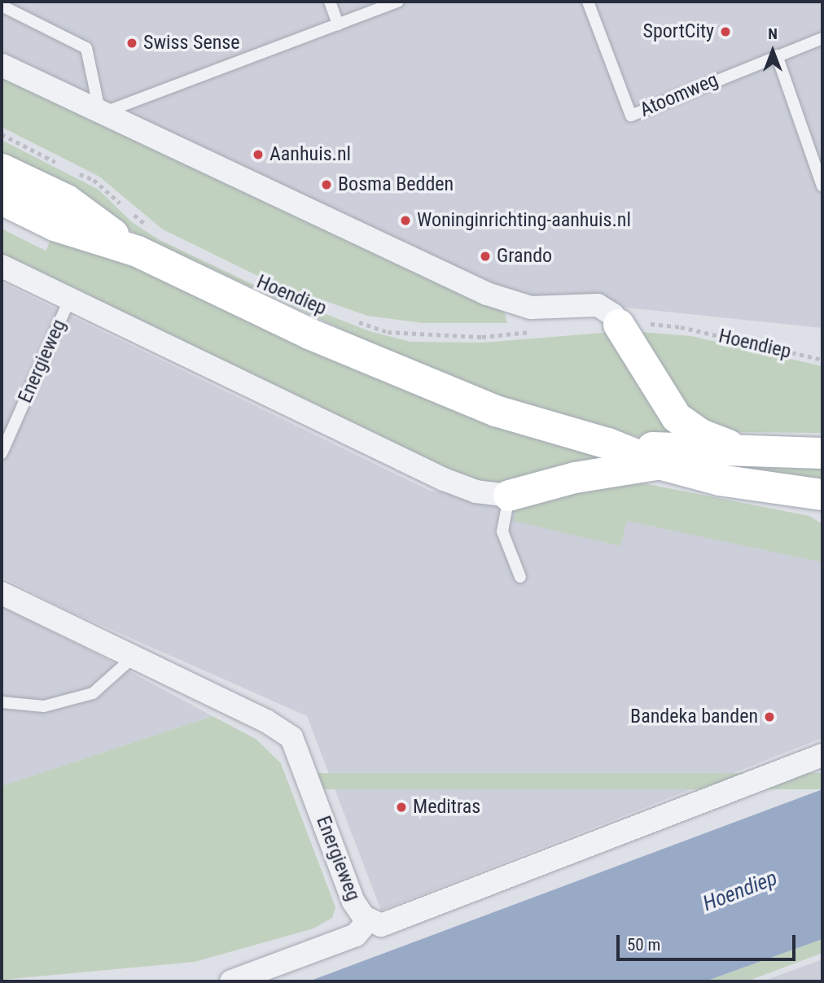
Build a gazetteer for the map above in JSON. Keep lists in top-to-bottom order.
{
  "streets": {
    "main road": ["Hoendiep"],
    "street": ["Energieweg"],
    "lane": ["Atoomweg"]
  },
  "water": ["Hoendiep"],
  "places": [
    "SportCity",
    "Swiss Sense",
    "Aanhuis.nl",
    "Bosma Bedden",
    "Woninginrichting-aanhuis.nl",
    "Grando",
    "Bandeka banden",
    "Meditras"
  ],
  "scale_bar": "50 m",
  "north": "top"
}
